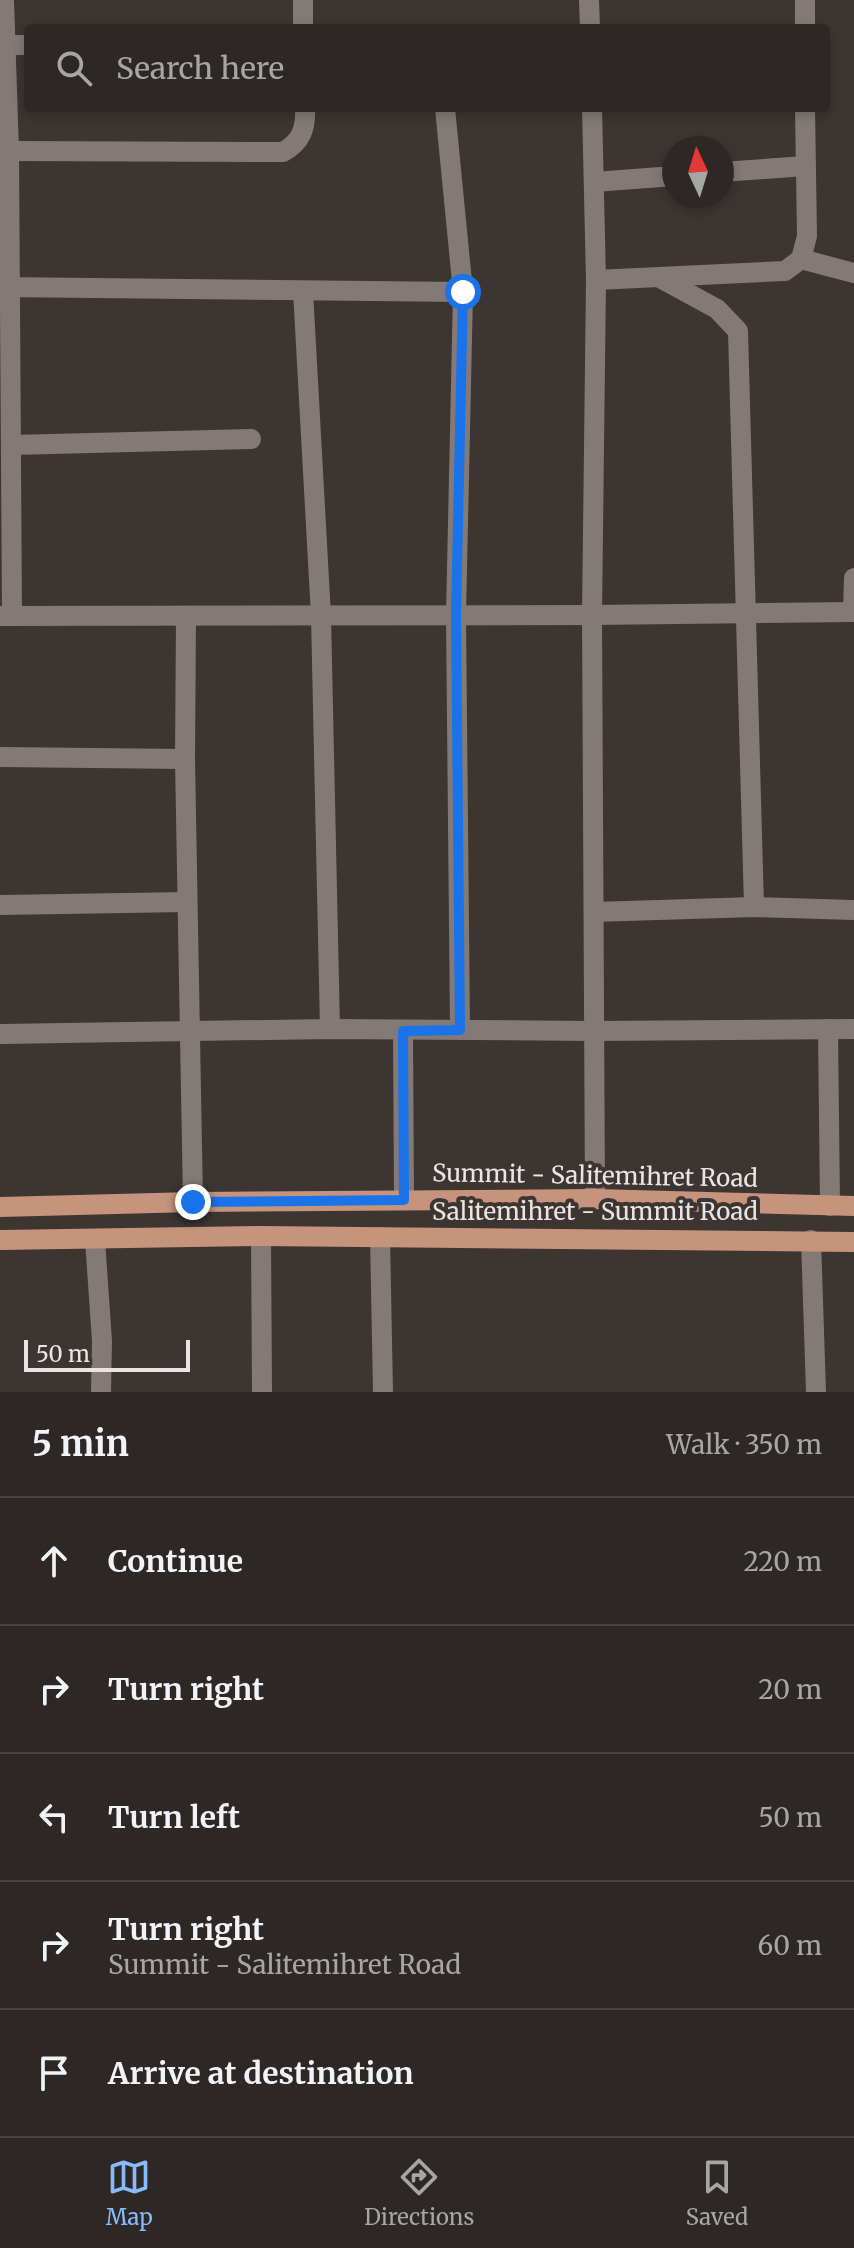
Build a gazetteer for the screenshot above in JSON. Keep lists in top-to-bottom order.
{
  "streets": {
    "main road": ["Summit - Salitemihret Road", "Salitemihret - Summit Road"]
  },
  "scale_bar": "50 m",
  "north": "top",
  "page": {
    "search": "Search here",
    "scale": "50 m",
    "heading": ["5 min", "Walk · 350 m"],
    "list": [
      ["Continue", "220 m"],
      ["Turn right", "20 m"],
      ["Turn left", "50 m"],
      ["Turn right", "Summit - Salitemihret Road", "60 m"],
      "Arrive at destination"
    ],
    "nav": ["Map", "Directions", "Saved"]
  }
}
